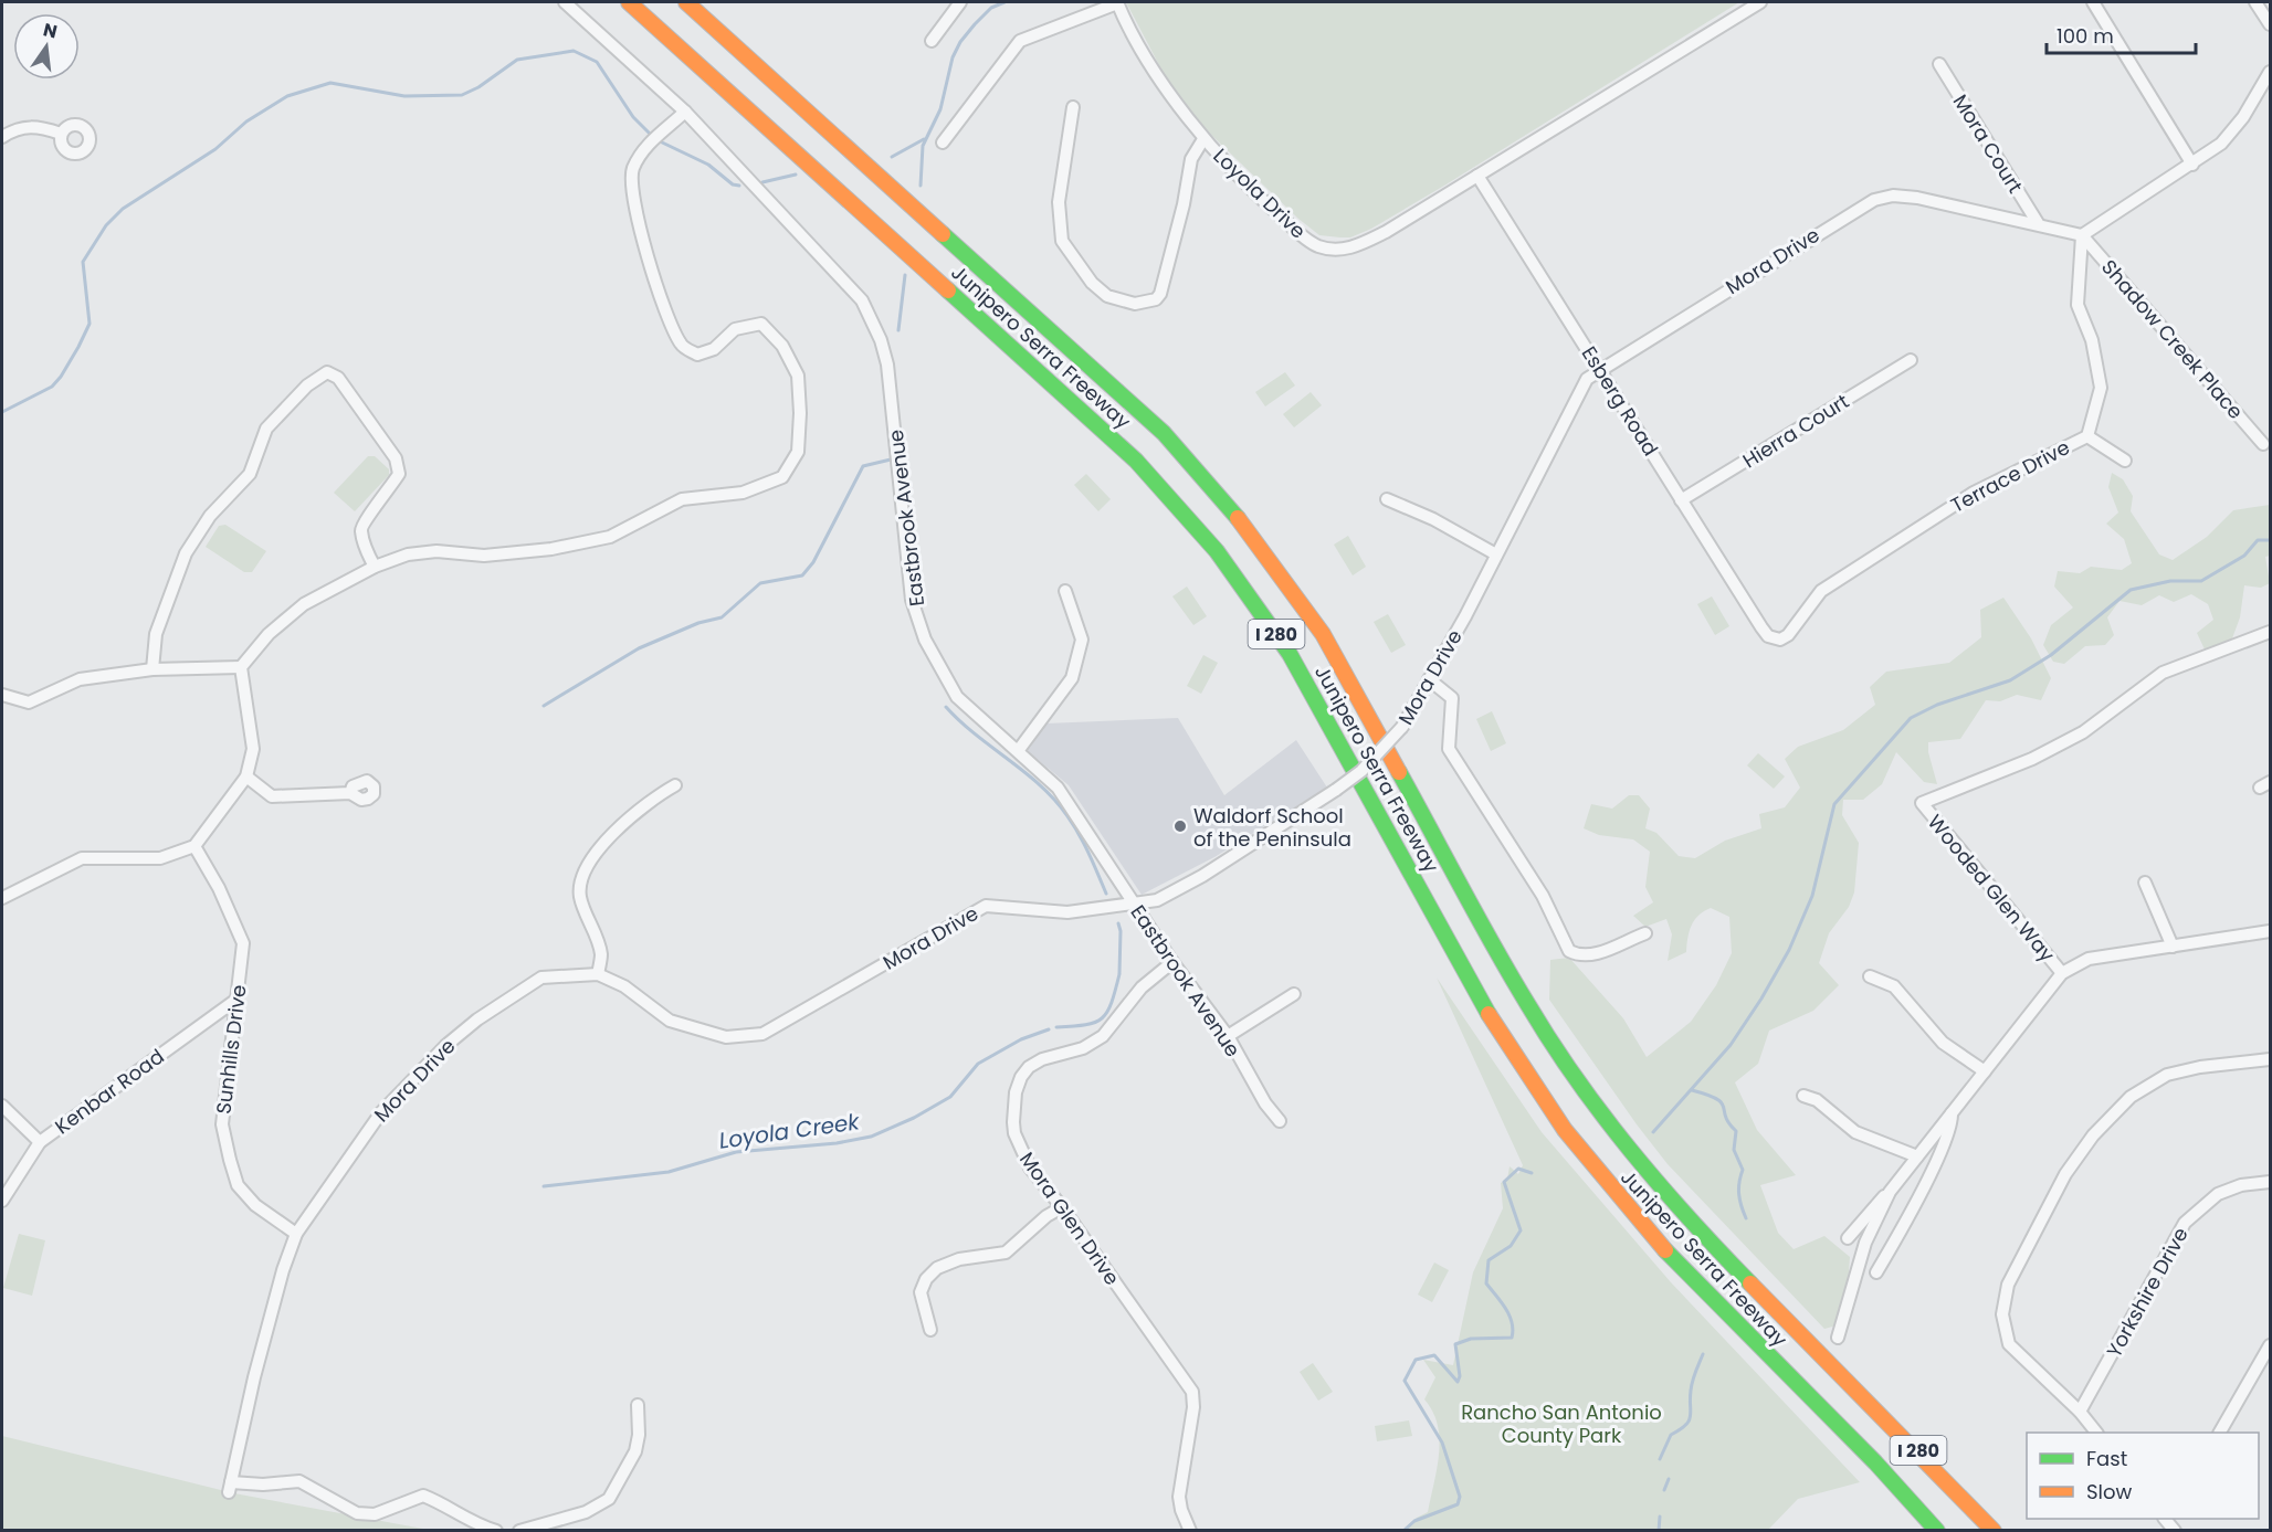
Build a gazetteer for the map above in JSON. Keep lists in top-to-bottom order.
{
  "streets": {
    "highway": ["Junipero Serra Freeway", "I 280"],
    "street": [
      "Mora Court",
      "Loyola Drive",
      "Mora Drive",
      "Shadow Creek Place",
      "Esberg Road",
      "Hierra Court",
      "Terrace Drive",
      "Eastbrook Avenue",
      "Wooded Glen Way",
      "Sunhills Drive",
      "Kenbar Road",
      "Mora Glen Drive",
      "Yorkshire Drive"
    ]
  },
  "crossings": [
    ["Mora Court", "Mora Drive"],
    ["Loyola Drive", "Esberg Road"],
    ["Mora Drive", "Shadow Creek Place"],
    ["Mora Drive", "Esberg Road"],
    ["Mora Drive", "Terrace Drive"],
    ["Mora Drive", "Eastbrook Avenue"],
    ["Mora Drive", "Sunhills Drive"],
    ["Shadow Creek Place", "Terrace Drive"],
    ["Esberg Road", "Hierra Court"],
    ["Esberg Road", "Terrace Drive"],
    ["Eastbrook Avenue", "Mora Glen Drive"],
    ["Sunhills Drive", "Kenbar Road"]
  ],
  "water": ["Loyola Creek"],
  "parks": ["Rancho San Antonio County Park"],
  "places": ["Waldorf School of the Peninsula"],
  "legend": ["Fast", "Slow"],
  "scale_bar": "100 m",
  "north": "top"
}
